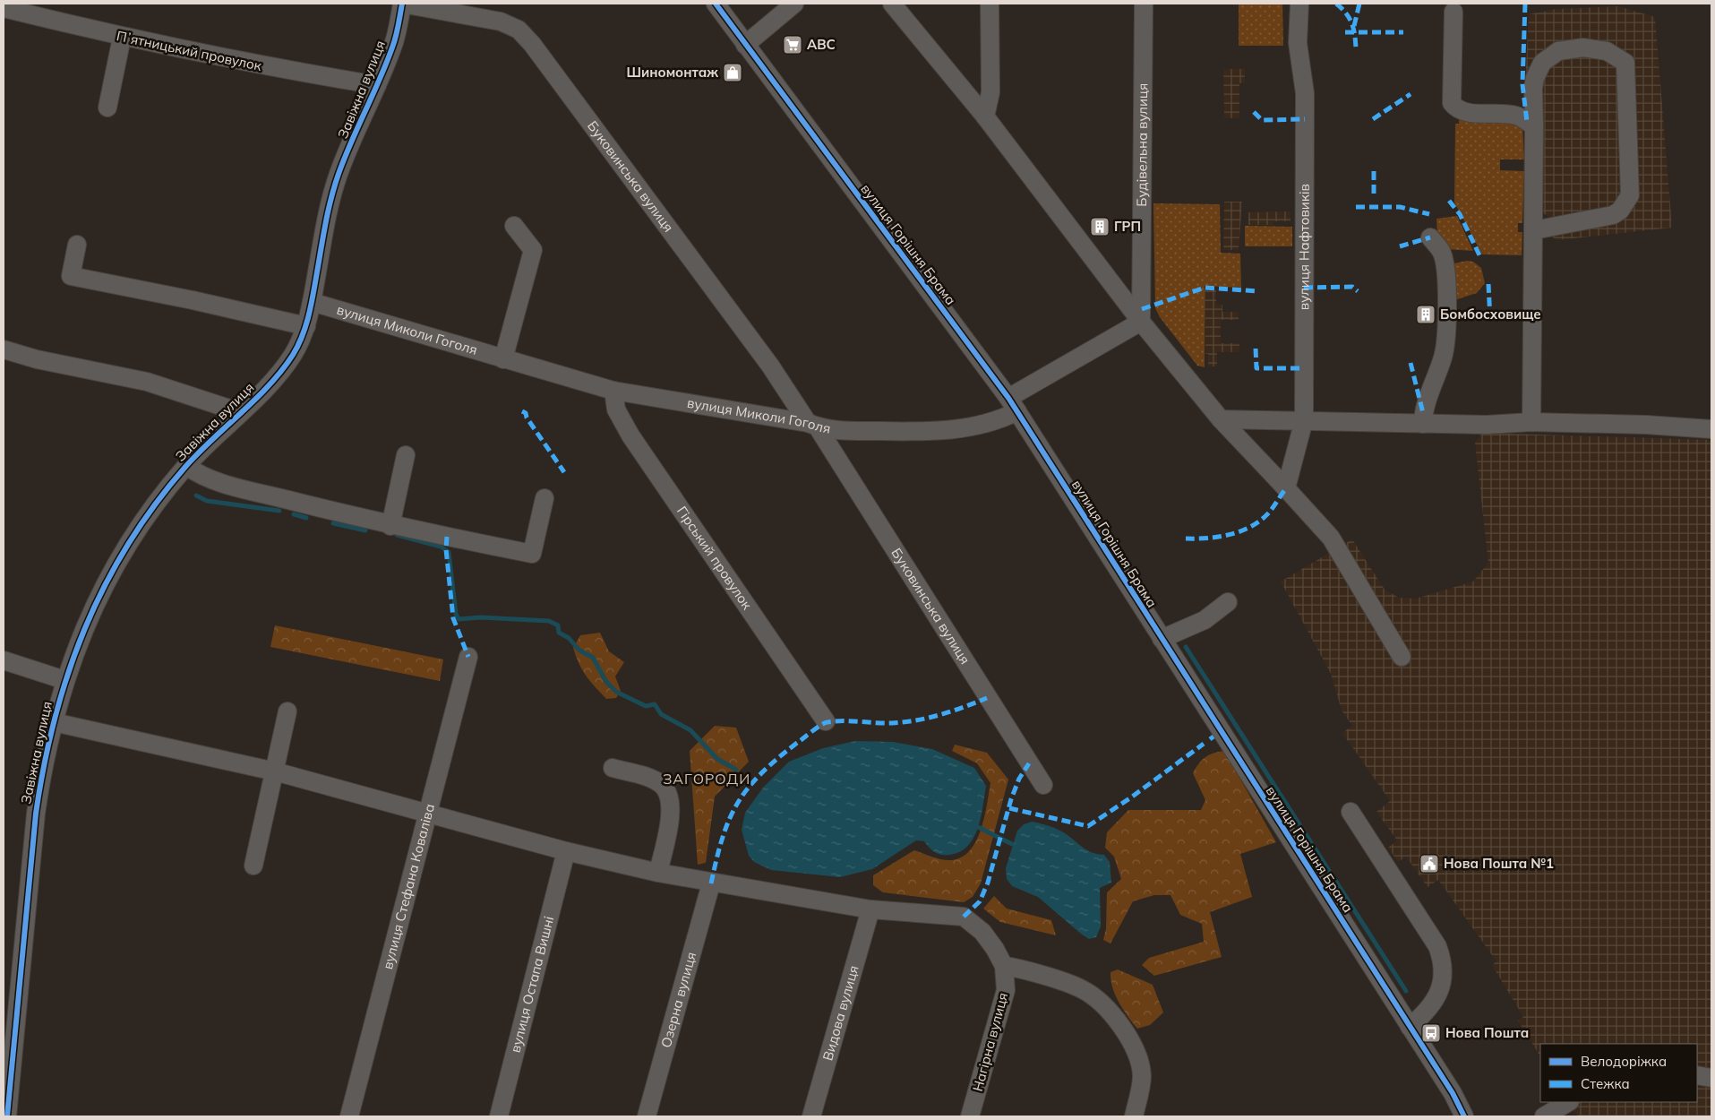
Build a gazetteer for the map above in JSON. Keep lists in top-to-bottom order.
{
  "streets": {
    "street": [
      "Пʼятницький провулок",
      "Завіжна вулиця",
      "Будівельна вулиця",
      "Буковинська вулиця",
      "вулиця Горішня Брама",
      "вулиця Нафтовиків",
      "вулиця Миколи Гоголя",
      "Гірський провулок",
      "вулиця Стефана Коваліва",
      "вулиця Остапа Вишні",
      "Озерна вулиця",
      "Видова вулиця",
      "Нагірна вулиця"
    ]
  },
  "crossings": [
    ["Пʼятницький провулок", "Завіжна вулиця"],
    ["Завіжна вулиця", "Буковинська вулиця"],
    ["Завіжна вулиця", "вулиця Миколи Гоголя"],
    ["Буковинська вулиця", "вулиця Миколи Гоголя"],
    ["вулиця Горішня Брама", "вулиця Миколи Гоголя"],
    ["вулиця Миколи Гоголя", "Гірський провулок"]
  ],
  "districts": ["ЗАГОРОДИ"],
  "places": {
    "supermarket": ["ABC"],
    "shop": ["Шиномонтаж"],
    "building": ["ГРП", "Бомбосховище"],
    "public building": ["Нова Пошта №1"],
    "bus stop": ["Нова Пошта"]
  },
  "legend": ["Велодоріжка", "Стежка"]
}
